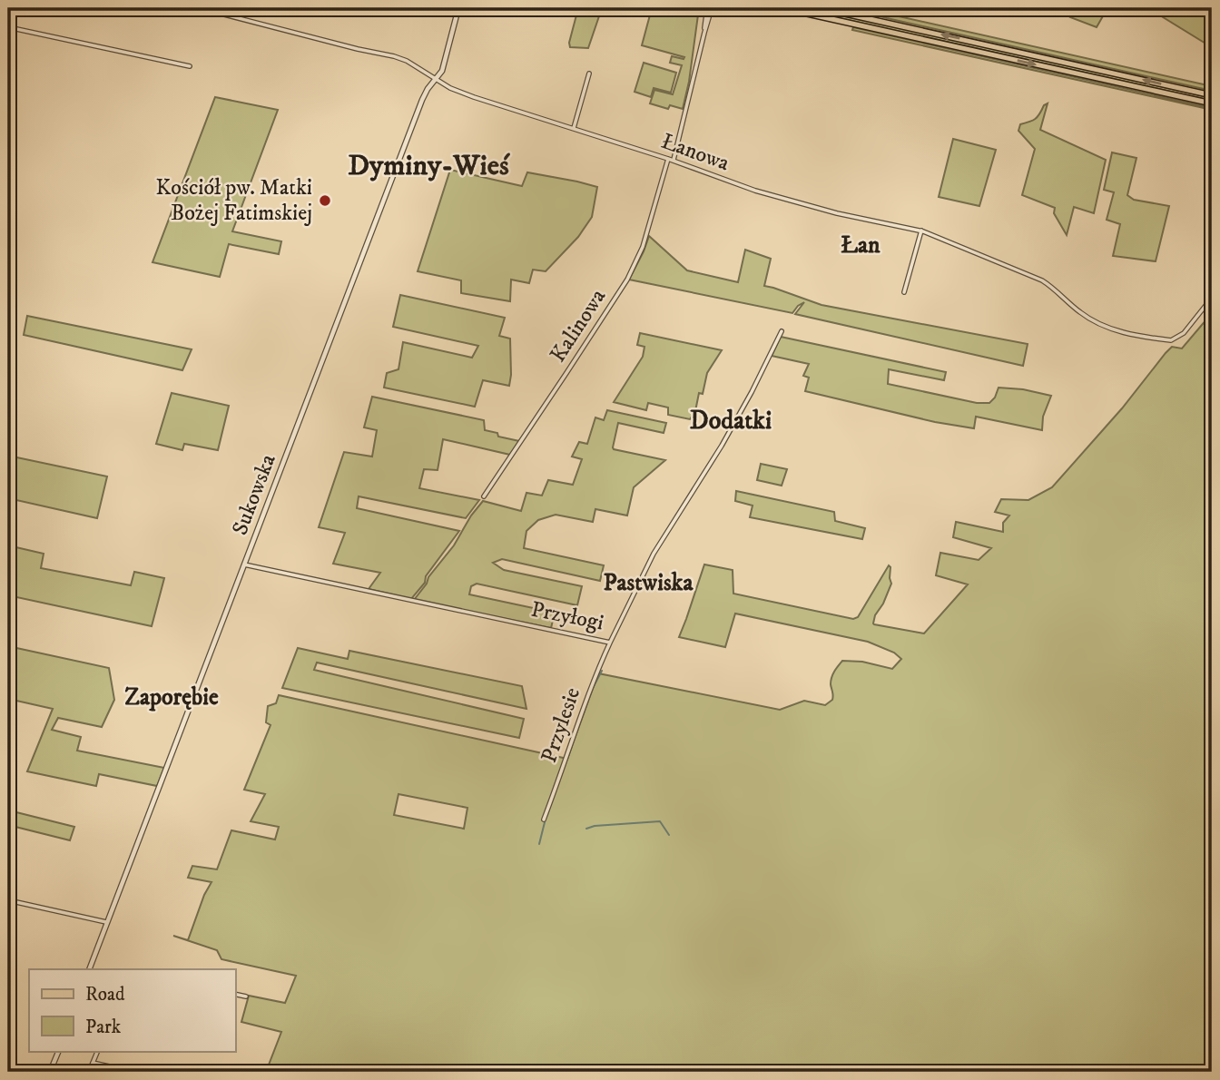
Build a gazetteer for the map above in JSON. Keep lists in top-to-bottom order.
{
  "streets": {
    "street": [
      "Łanowa",
      "Kalinowa",
      "Sukowska",
      "Przyłogi",
      "Przylesie"
    ]
  },
  "crossings": [
    ["Łanowa", "Kalinowa"],
    ["Łanowa", "Sukowska"],
    ["Sukowska", "Przyłogi"],
    ["Przyłogi", "Przylesie"]
  ],
  "districts": [
    "Dyminy-Wieś",
    "Łan",
    "Dodatki",
    "Pastwiska",
    "Zaporębie"
  ],
  "places": ["Kościół pw. Matki Bożej Fatimskiej"],
  "legend": ["Road", "Park"]
}
